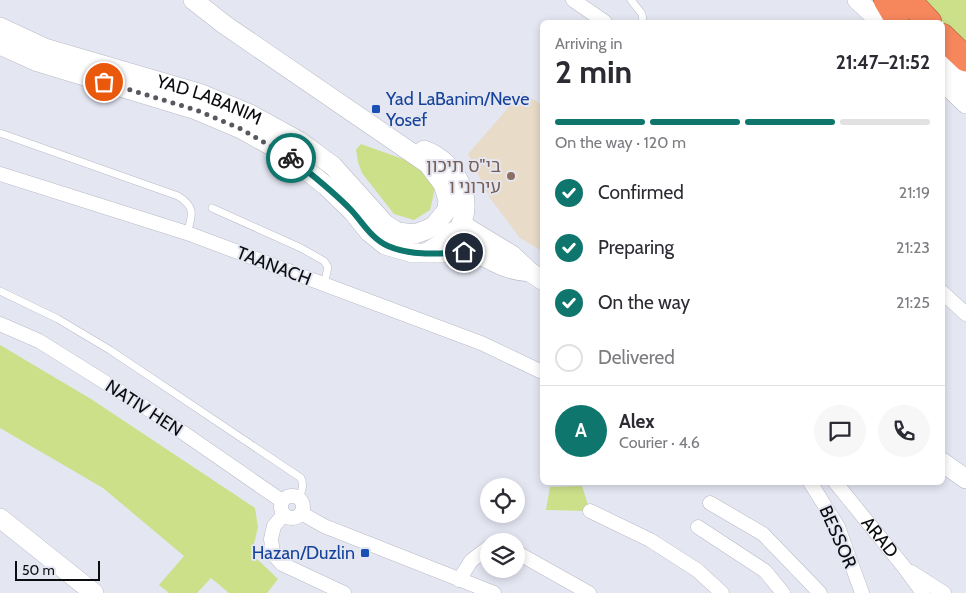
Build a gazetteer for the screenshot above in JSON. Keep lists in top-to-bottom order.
{
  "streets": {
    "street": [
      "YAD LABANIM",
      "TAANACH",
      "NATIV HEN",
      "BESSOR",
      "ARAD"
    ]
  },
  "places": {
    "transit": ["Yad LaBanim/Neve Yosef", "Hazan/Duzlin"],
    "other": ["בי\"ס תיכון עירוני ו"]
  },
  "scale_bar": "50 m",
  "page": {
    "heading": ["2 min", "Arriving in", "21:47–21:52"],
    "panel": ["Alex", "Courier · 4.6"],
    "bar": "On the way · 120 m",
    "list": [
      ["Confirmed", "21:19"],
      ["Preparing", "21:23"],
      ["On the way", "21:25"],
      "Delivered"
    ],
    "round": "A",
    "scale": "50 m"
  }
}
